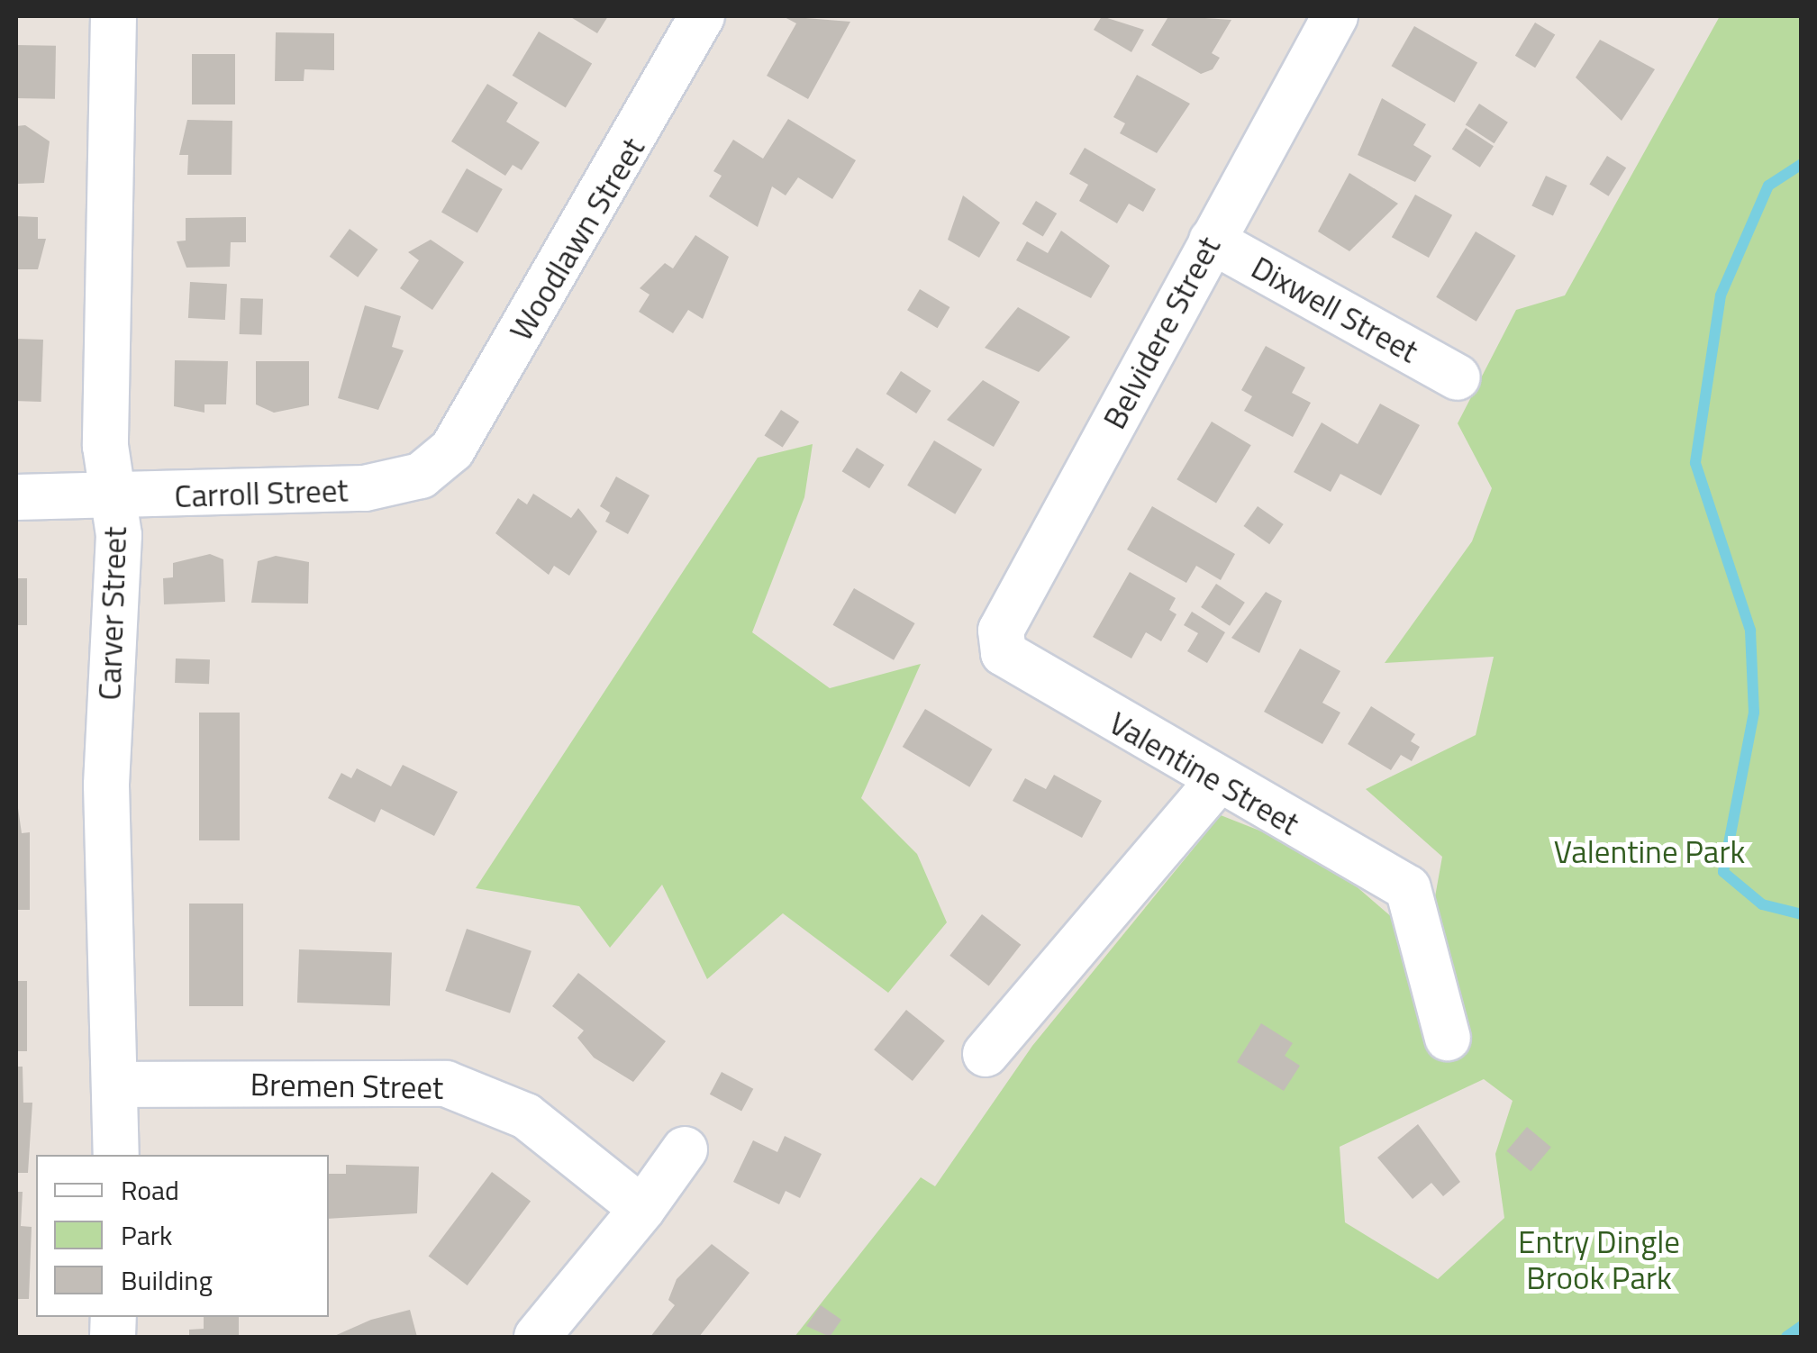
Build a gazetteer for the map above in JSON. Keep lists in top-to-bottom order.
{
  "streets": {
    "street": [
      "Woodlawn Street",
      "Dixwell Street",
      "Belvidere Street",
      "Carroll Street",
      "Carver Street",
      "Valentine Street",
      "Bremen Street"
    ]
  },
  "crossings": [
    ["Woodlawn Street", "Carroll Street"],
    ["Dixwell Street", "Belvidere Street"],
    ["Belvidere Street", "Valentine Street"],
    ["Carroll Street", "Carver Street"],
    ["Carver Street", "Bremen Street"]
  ],
  "parks": ["Valentine Park", "Entry Dingle Brook Park"],
  "legend": ["Road", "Park", "Building"]
}
